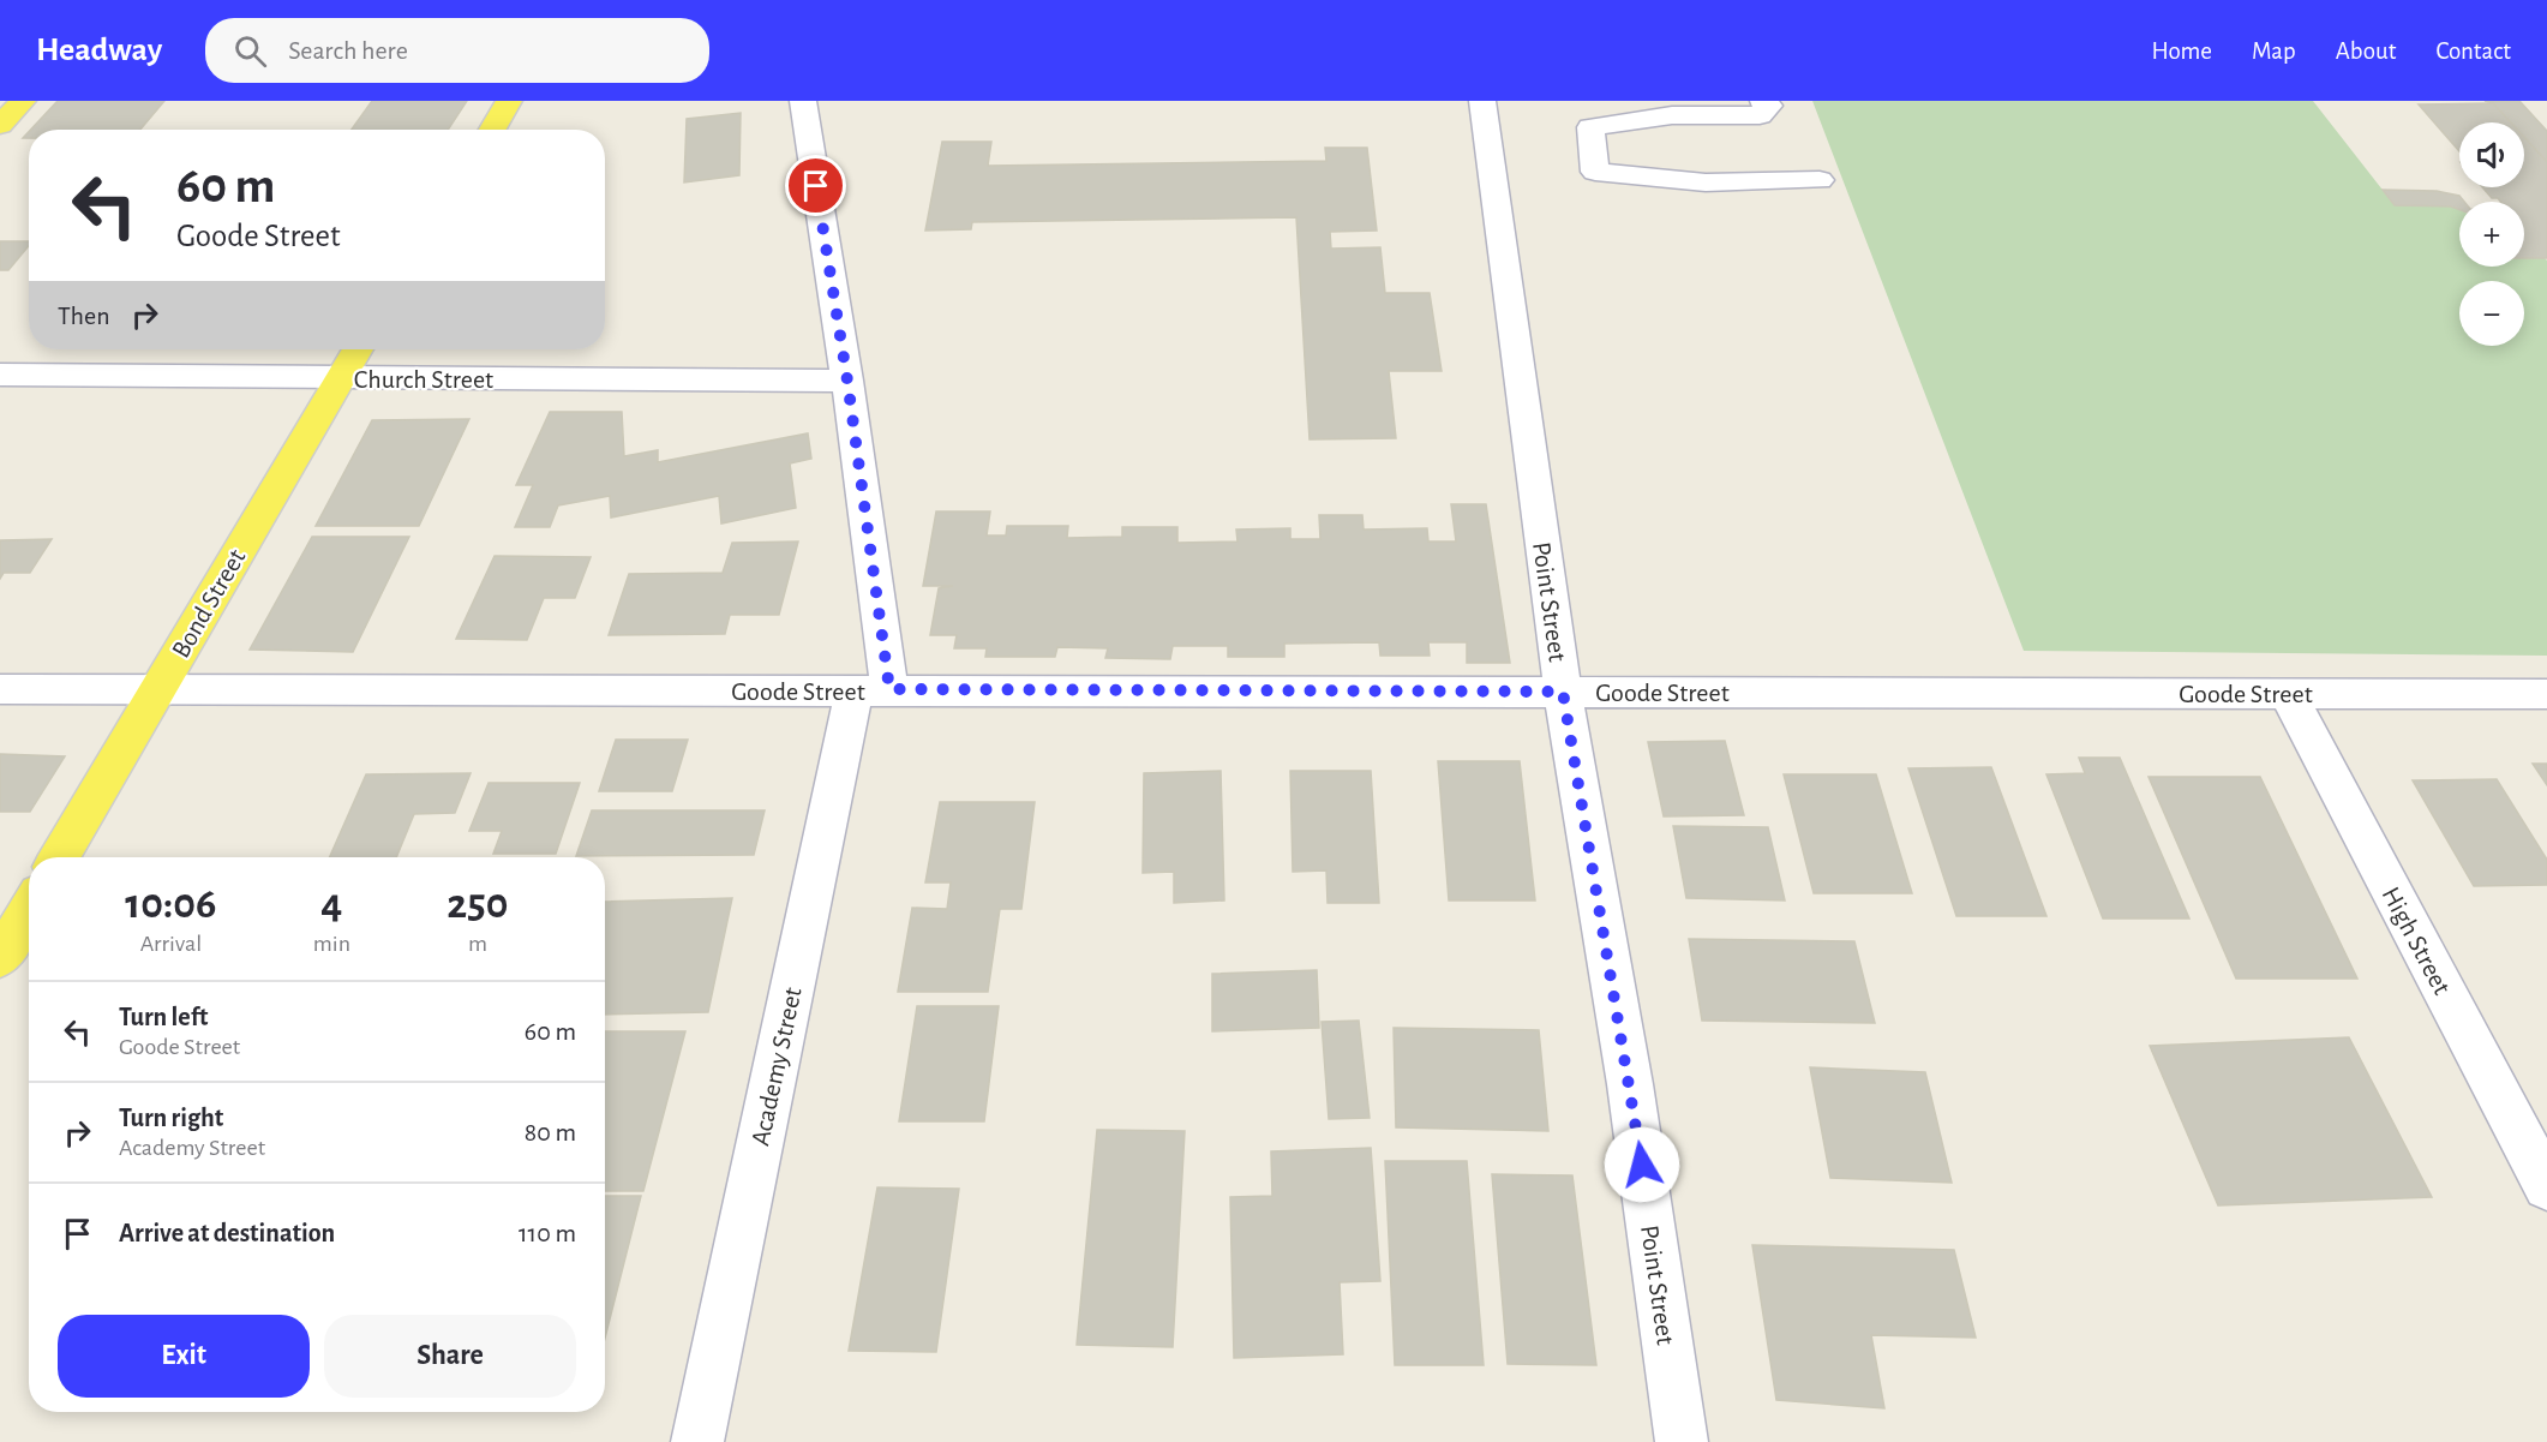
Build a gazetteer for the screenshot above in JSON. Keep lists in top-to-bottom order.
{
  "streets": {
    "main road": ["Bond Street"],
    "street": [
      "Church Street",
      "Point Street",
      "Goode Street",
      "High Street",
      "Academy Street"
    ]
  },
  "crossings": [
    ["Church Street", "Bond Street"],
    ["Church Street", "Academy Street"],
    ["Point Street", "Goode Street"],
    ["Bond Street", "Goode Street"],
    ["Goode Street", "High Street"],
    ["Goode Street", "Academy Street"]
  ],
  "page": {
    "header": "Headway",
    "search": "Search here",
    "nav": [
      "Home",
      "Map",
      "About",
      "Contact"
    ],
    "map_buttons": ["+", "−"],
    "turn": ["60 m", "Goode Street"],
    "then": "Then",
    "eta": [
      "10:06",
      "Arrival",
      "4",
      "min",
      "250",
      "m"
    ],
    "list": [
      {
        "name": "Turn left",
        "note": "Goode Street",
        "value": "60 m"
      },
      {
        "name": "Turn right",
        "note": "Academy Street",
        "value": "80 m"
      },
      {
        "name": "Arrive at destination",
        "value": "110 m"
      }
    ],
    "buttons": ["Exit", "Share"]
  }
}
